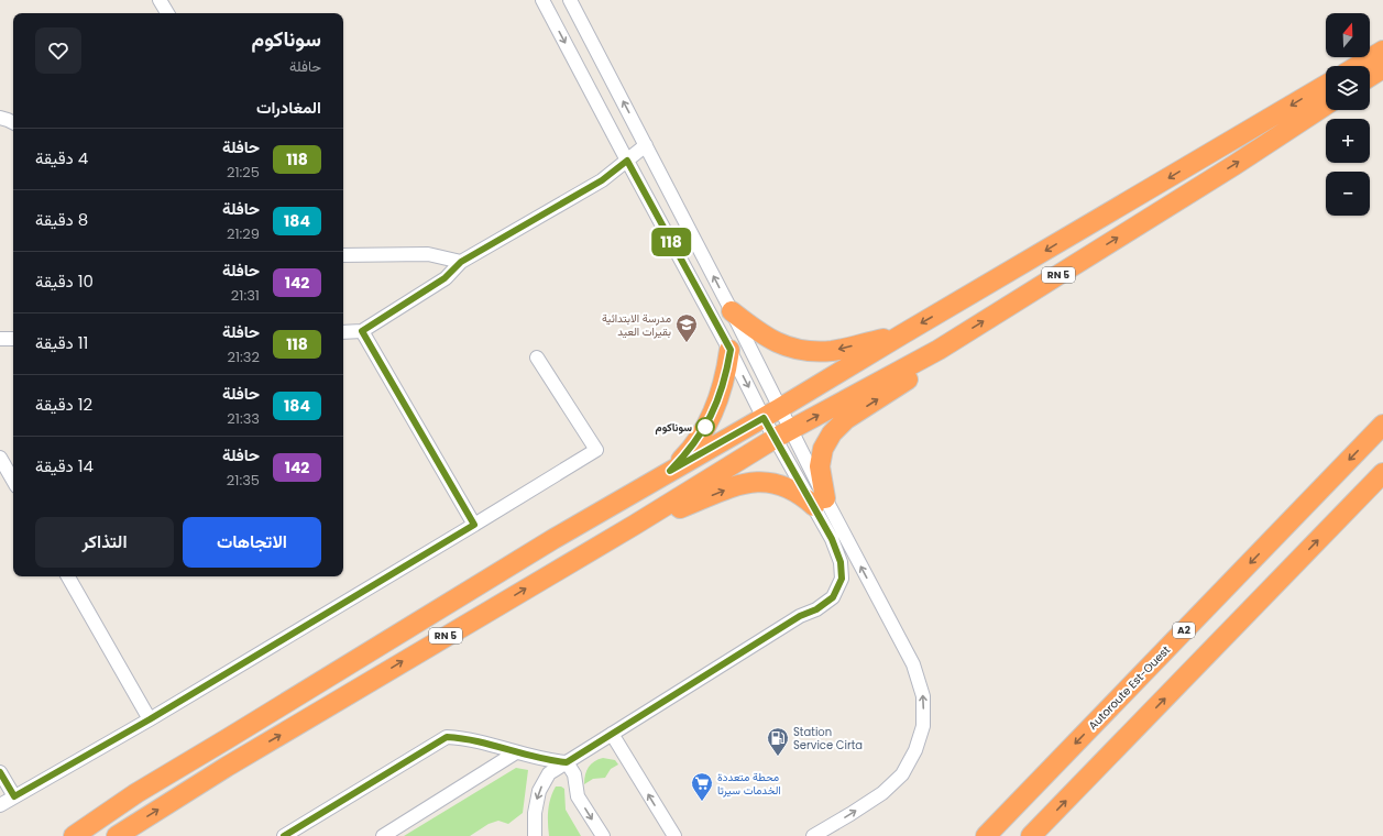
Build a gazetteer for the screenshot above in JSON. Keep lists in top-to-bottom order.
{
  "streets": {
    "highway": ["RN 5", "A2", "Autoroute Est-Ouest"]
  },
  "places": {
    "school or university": ["مدرسة الابتدائية بقيرات العيد"],
    "other": ["سوناكوم"],
    "fuel station": ["Station Service Cirta"],
    "supermarket": ["محطة متعددة الخدمات سيرتا"]
  },
  "lines": ["bus line 118"],
  "north": "top",
  "page": {
    "on_map": "118",
    "map_buttons": ["+", "−"],
    "heading": [
      ["سوناكوم", "حافلة"],
      "المغادرات"
    ],
    "list": [
      {
        "mark": "118",
        "name": "حافلة",
        "note": "21:25",
        "value": "4 دقيقة"
      },
      {
        "mark": "184",
        "name": "حافلة",
        "note": "21:29",
        "value": "8 دقيقة"
      },
      {
        "mark": "142",
        "name": "حافلة",
        "note": "21:31",
        "value": "10 دقيقة"
      },
      {
        "mark": "118",
        "name": "حافلة",
        "note": "21:32",
        "value": "11 دقيقة"
      },
      {
        "mark": "184",
        "name": "حافلة",
        "note": "21:33",
        "value": "12 دقيقة"
      },
      {
        "mark": "142",
        "name": "حافلة",
        "note": "21:35",
        "value": "14 دقيقة"
      }
    ],
    "buttons": ["الاتجاهات", "التذاكر"]
  }
}
